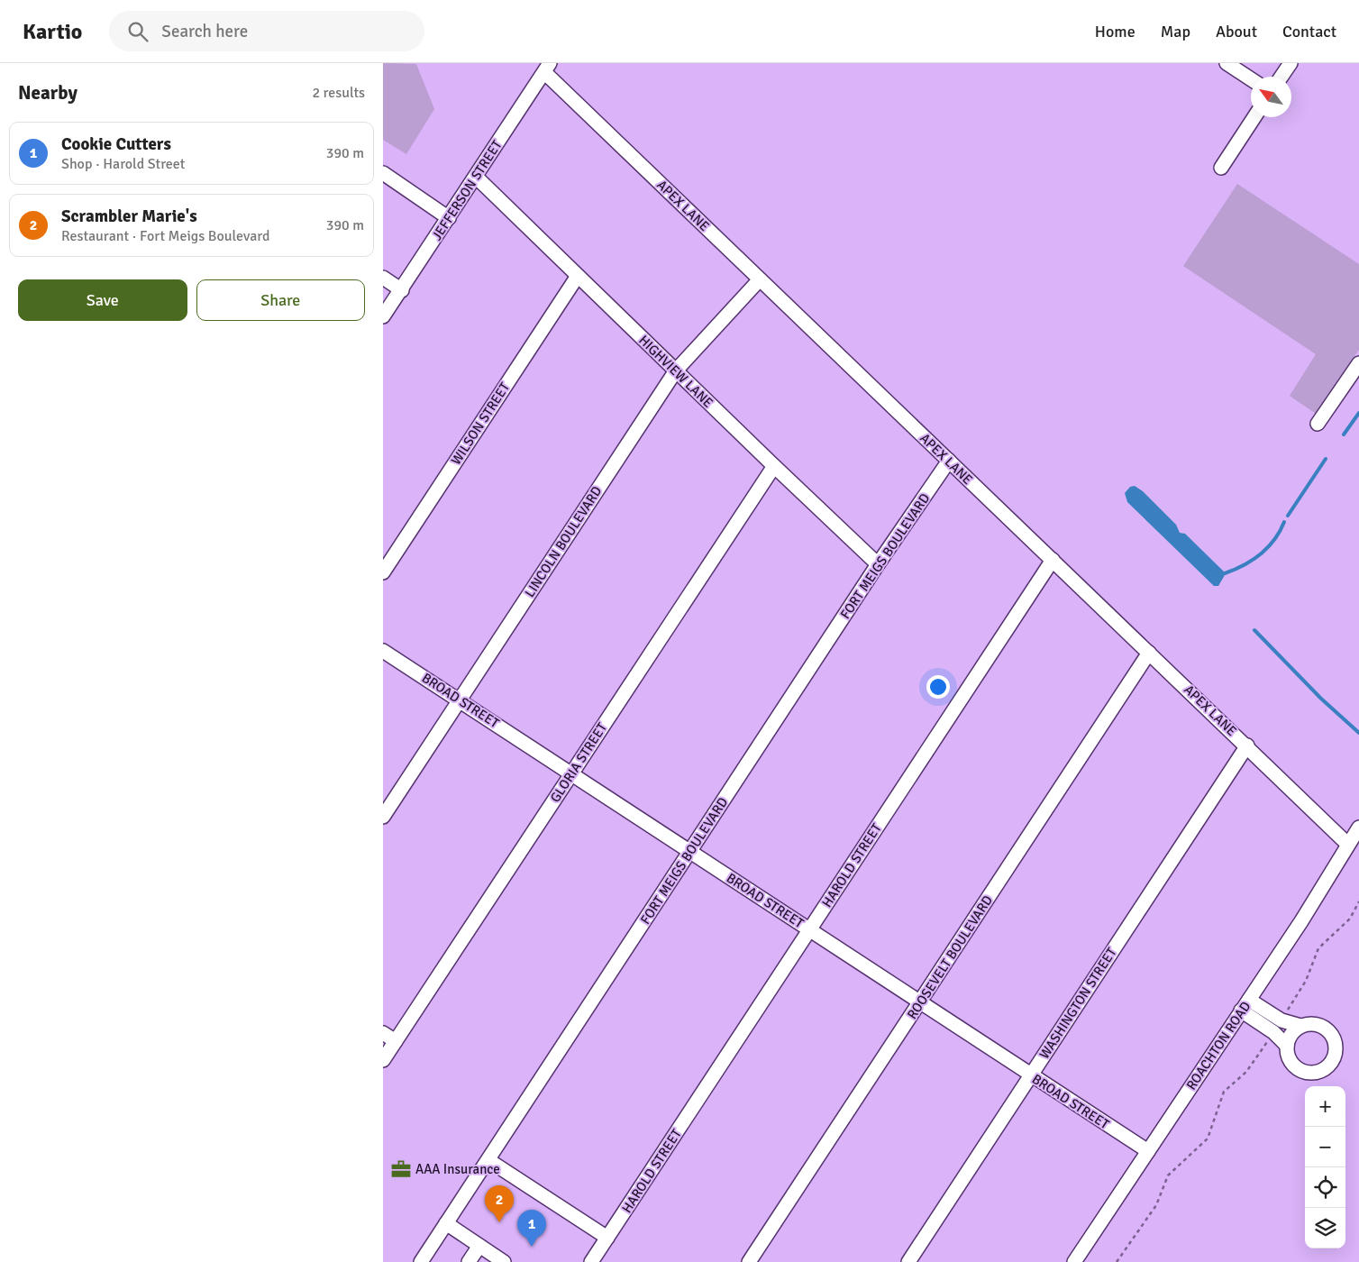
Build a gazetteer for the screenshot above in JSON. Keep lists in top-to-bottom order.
{
  "streets": {
    "street": [
      "JEFFERSON STREET",
      "APEX LANE",
      "HIGHVIEW LANE",
      "WILSON STREET",
      "LINCOLN BOULEVARD",
      "FORT MEIGS BOULEVARD",
      "BROAD STREET",
      "GLORIA STREET",
      "HAROLD STREET",
      "ROOSEVELT BOULEVARD",
      "WASHINGTON STREET",
      "ROACHTON ROAD"
    ]
  },
  "crossings": [
    ["JEFFERSON STREET", "APEX LANE"],
    ["JEFFERSON STREET", "HIGHVIEW LANE"],
    ["APEX LANE", "LINCOLN BOULEVARD"],
    ["APEX LANE", "FORT MEIGS BOULEVARD"],
    ["APEX LANE", "HAROLD STREET"],
    ["APEX LANE", "ROOSEVELT BOULEVARD"],
    ["APEX LANE", "WASHINGTON STREET"],
    ["APEX LANE", "ROACHTON ROAD"],
    ["HIGHVIEW LANE", "WILSON STREET"],
    ["HIGHVIEW LANE", "LINCOLN BOULEVARD"],
    ["HIGHVIEW LANE", "FORT MEIGS BOULEVARD"],
    ["HIGHVIEW LANE", "GLORIA STREET"],
    ["LINCOLN BOULEVARD", "BROAD STREET"],
    ["FORT MEIGS BOULEVARD", "BROAD STREET"],
    ["BROAD STREET", "GLORIA STREET"],
    ["BROAD STREET", "HAROLD STREET"],
    ["BROAD STREET", "ROOSEVELT BOULEVARD"],
    ["BROAD STREET", "WASHINGTON STREET"],
    ["BROAD STREET", "ROACHTON ROAD"]
  ],
  "places": {
    "office": ["AAA Insurance"]
  },
  "north": "top left",
  "page": {
    "header": "Kartio",
    "search": "Search here",
    "nav": [
      "Home",
      "Map",
      "About",
      "Contact"
    ],
    "heading": ["Nearby", "2 results"],
    "list": [
      {
        "mark": "1",
        "name": "Cookie Cutters",
        "note": "Shop · Harold Street",
        "value": "390 m"
      },
      {
        "mark": "2",
        "name": "Scrambler Marie's",
        "note": "Restaurant · Fort Meigs Boulevard",
        "value": "390 m"
      }
    ],
    "buttons": ["Save", "Share"],
    "map_buttons": ["+", "−"],
    "pins": ["2", "1"]
  }
}
